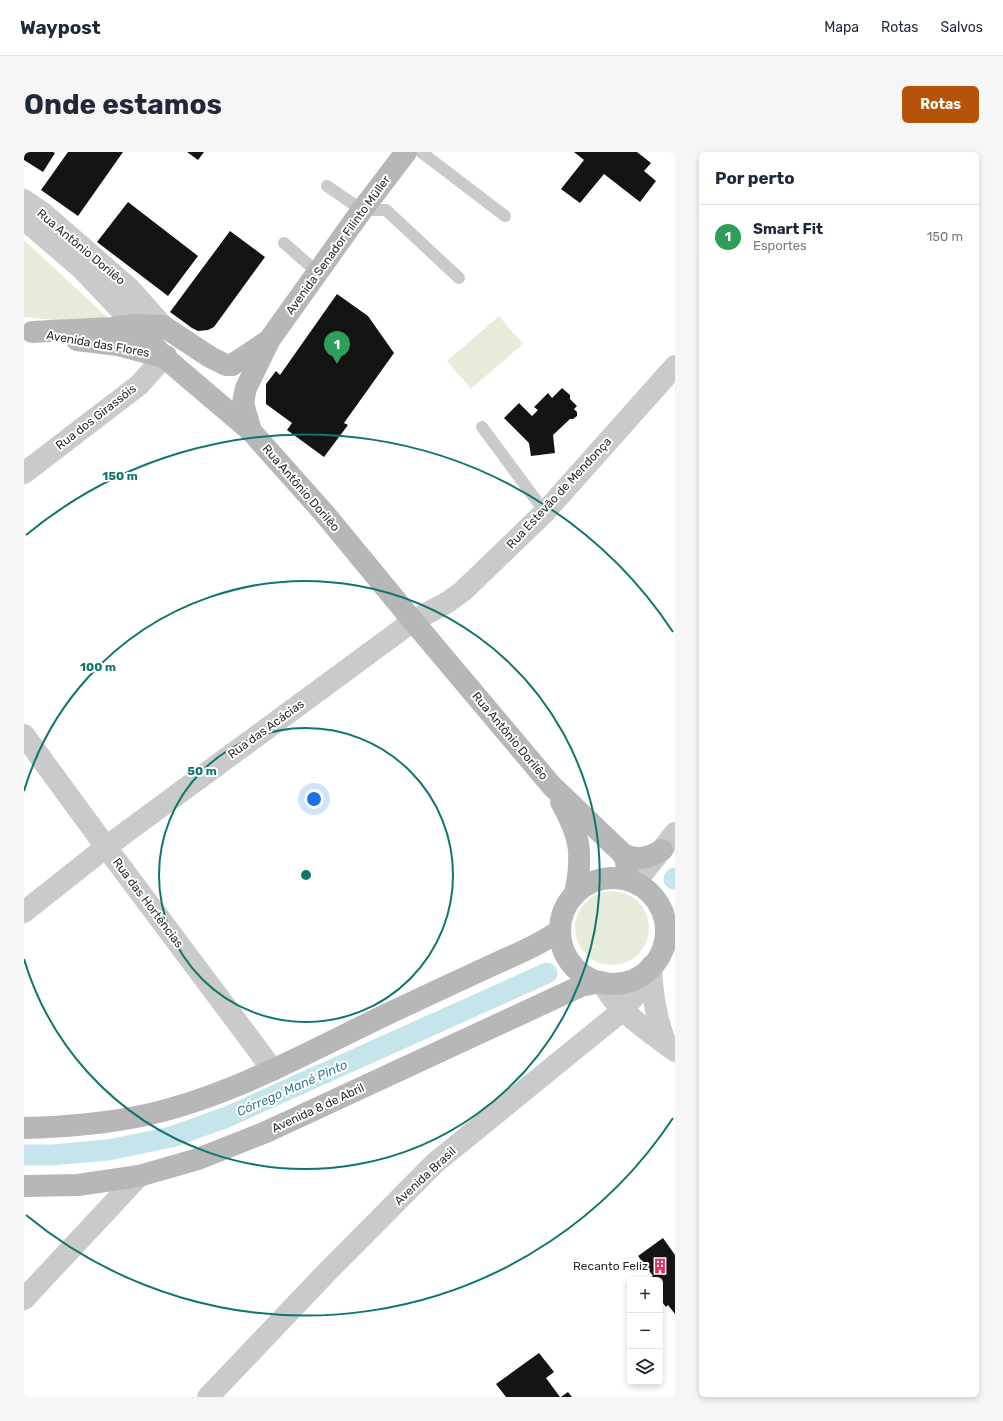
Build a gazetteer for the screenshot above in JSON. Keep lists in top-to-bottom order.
{
  "streets": {
    "main road": [
      "Avenida Senador Filinto Müller",
      "Rua Antônio Dorilêo",
      "Avenida das Flores",
      "Avenida 8 de Abril"
    ],
    "street": [
      "Rua dos Girassóis",
      "Rua Estevão de Mendonça",
      "Rua das Acácias",
      "Rua das Hortências",
      "Avenida Brasil"
    ]
  },
  "crossings": [
    ["Avenida Senador Filinto Müller", "Rua Antônio Dorilêo"],
    ["Rua Antônio Dorilêo", "Avenida das Flores"],
    ["Rua Antônio Dorilêo", "Rua dos Girassóis"],
    ["Rua Antônio Dorilêo", "Rua Estevão de Mendonça"],
    ["Rua Antônio Dorilêo", "Rua das Acácias"],
    ["Rua Antônio Dorilêo", "Avenida 8 de Abril"],
    ["Rua Antônio Dorilêo", "Avenida Brasil"],
    ["Avenida das Flores", "Rua dos Girassóis"],
    ["Rua Estevão de Mendonça", "Rua das Acácias"],
    ["Rua das Acácias", "Rua das Hortências"],
    ["Avenida 8 de Abril", "Avenida Brasil"]
  ],
  "water": ["Córrego Mané Pinto"],
  "places": {
    "building": ["Recanto Feliz"]
  },
  "page": {
    "header": "Waypost",
    "nav": ["Mapa", "Rotas", "Salvos"],
    "buttons": "Rotas",
    "title": "Onde estamos",
    "heading": "Por perto",
    "list": [
      {
        "mark": "1",
        "name": "Smart Fit",
        "note": "Esportes",
        "value": "150 m"
      }
    ],
    "pins": "1",
    "map_buttons": ["+", "−"]
  },
  "rings": ["150 m", "100 m", "50 m"]
}
